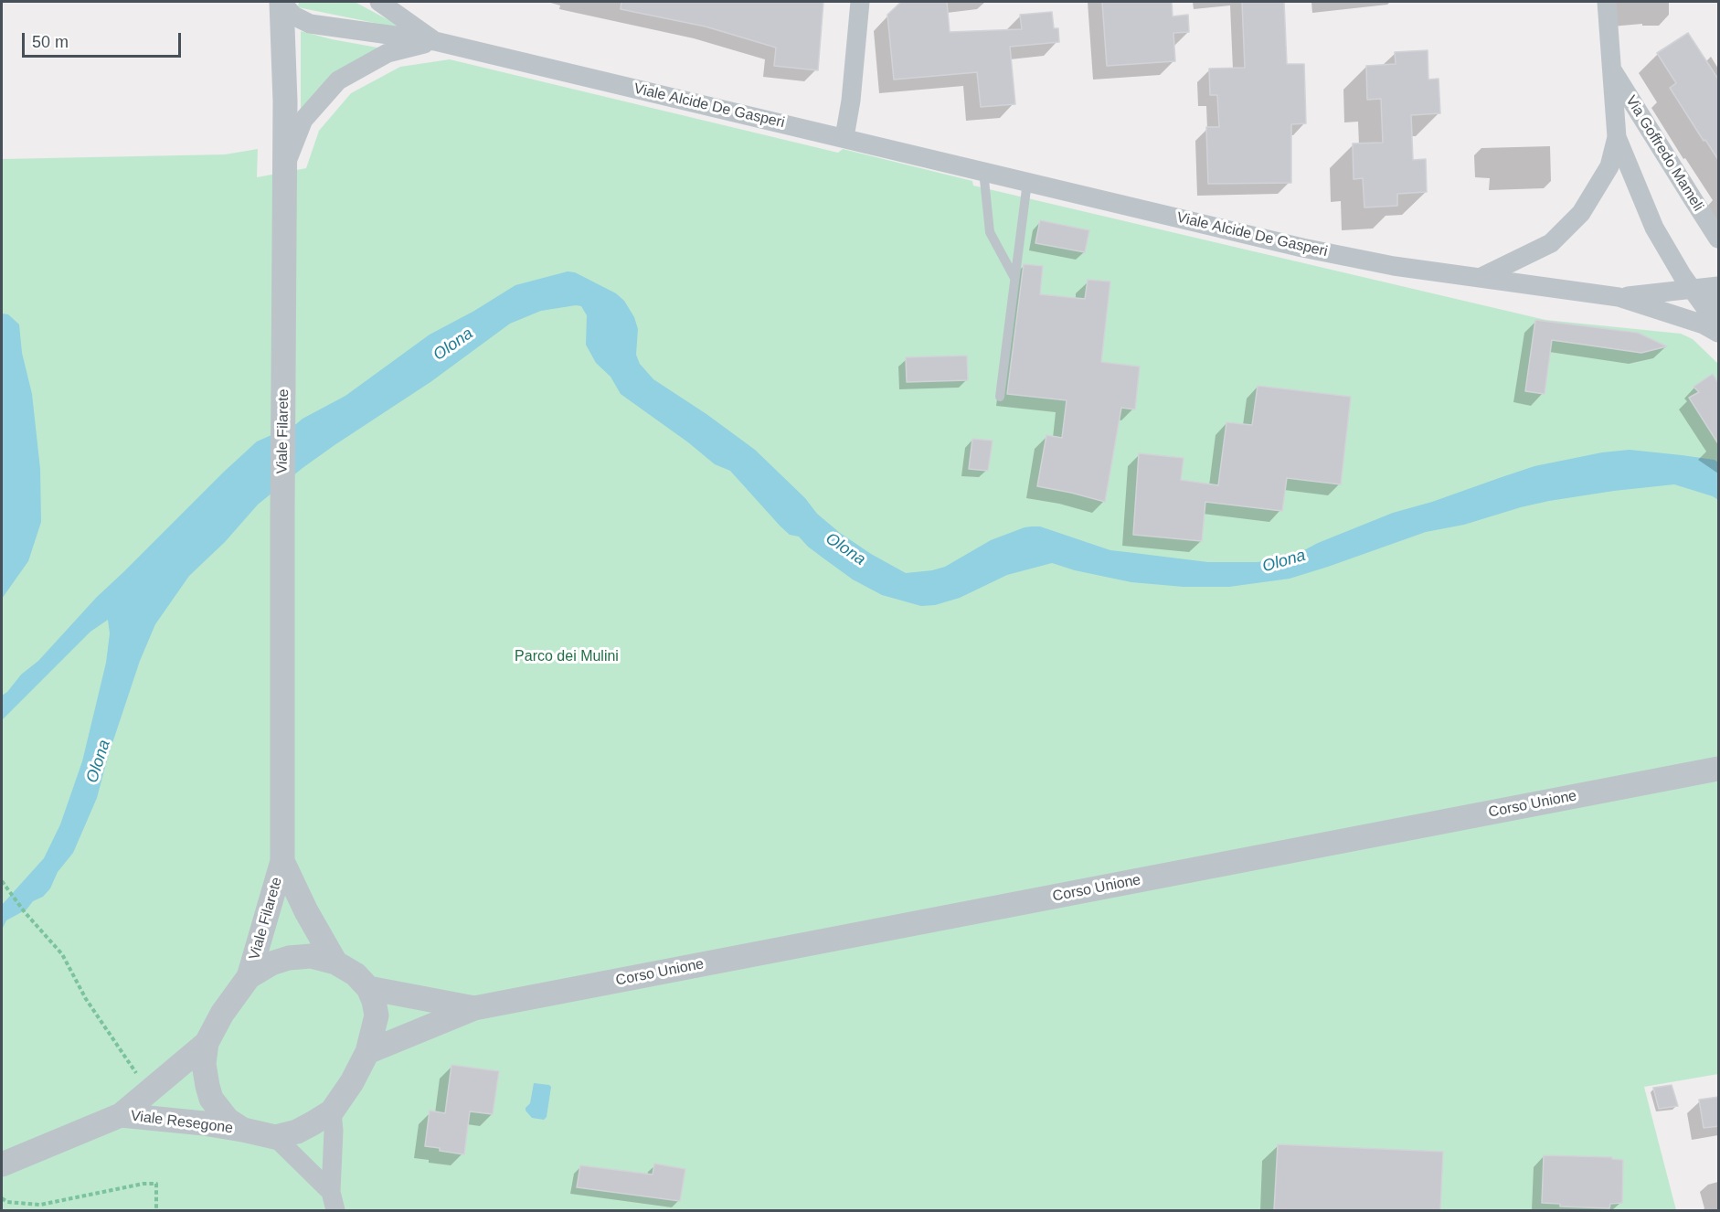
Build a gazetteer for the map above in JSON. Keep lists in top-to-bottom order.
{
  "streets": {
    "street": [
      "Viale Alcide De Gasperi",
      "Via Goffredo Mameli",
      "Viale Filarete",
      "Corso Unione",
      "Viale Resegone"
    ]
  },
  "crossings": [
    ["Viale Alcide De Gasperi", "Via Goffredo Mameli"],
    ["Viale Alcide De Gasperi", "Viale Filarete"],
    ["Viale Filarete", "Corso Unione"],
    ["Viale Filarete", "Viale Resegone"],
    ["Corso Unione", "Viale Resegone"]
  ],
  "water": ["Olona"],
  "parks": ["Parco dei Mulini"],
  "scale_bar": "50 m"
}
